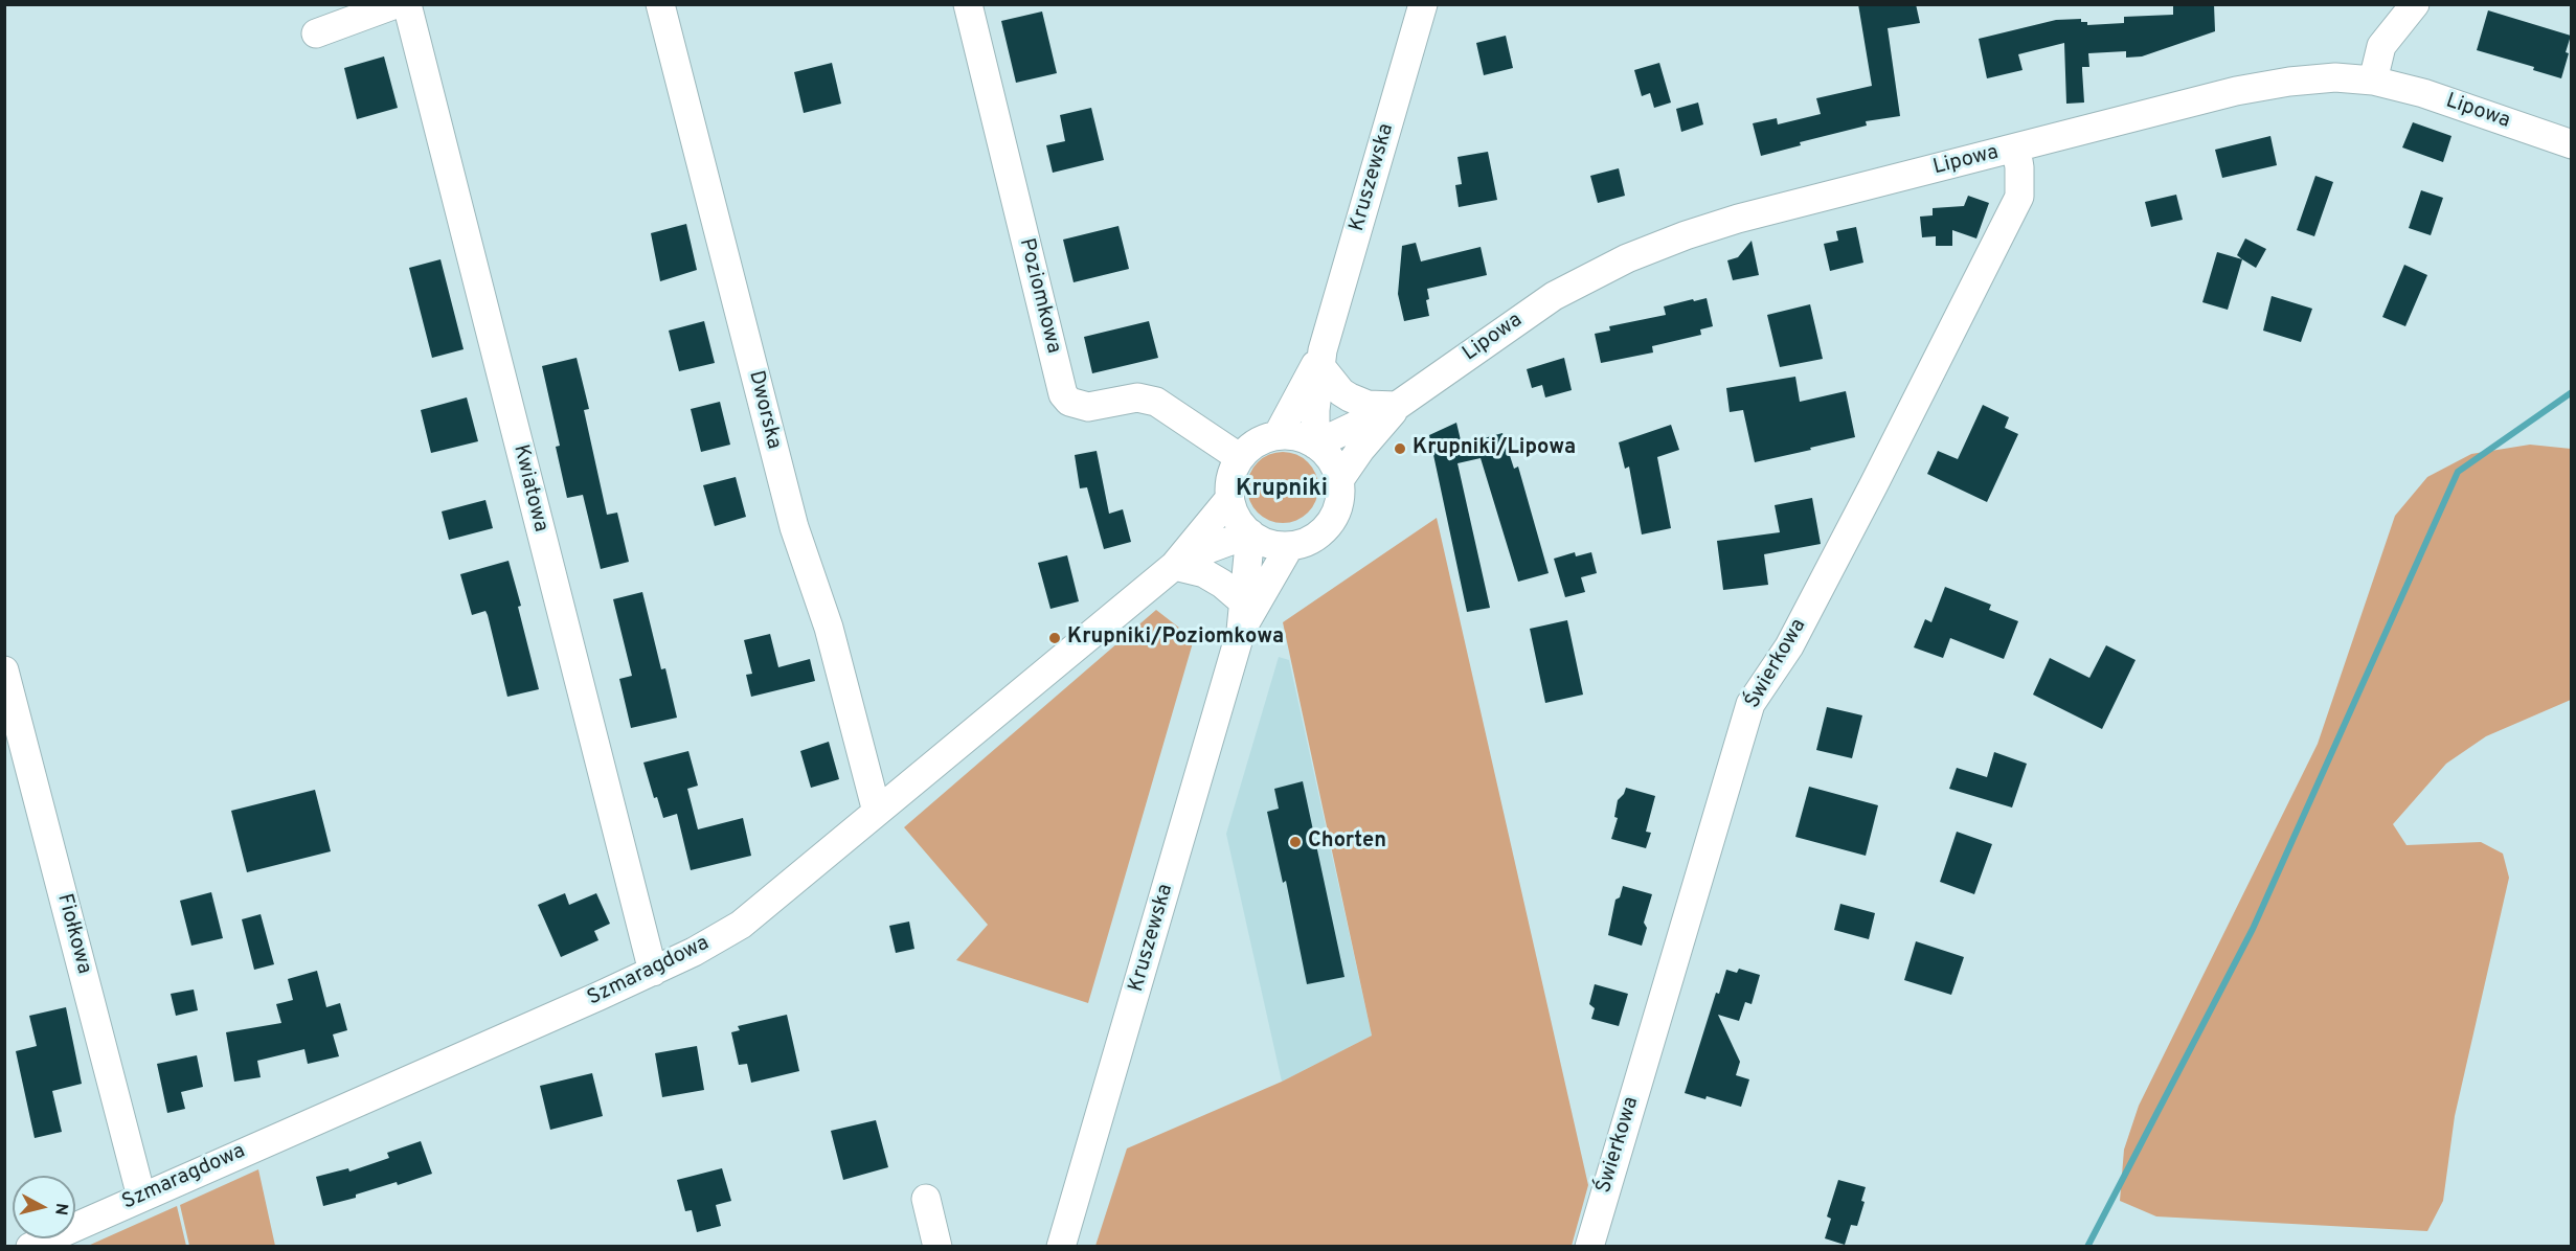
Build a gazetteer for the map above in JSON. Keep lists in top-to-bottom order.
{
  "streets": {
    "street": [
      "Lipowa",
      "Kruszewska",
      "Poziomkowa",
      "Dworska",
      "Kwiatowa",
      "Świerkowa",
      "Fiołkowa",
      "Szmaragdowa"
    ]
  },
  "crossings": [
    ["Lipowa", "Kruszewska"],
    ["Lipowa", "Poziomkowa"],
    ["Lipowa", "Świerkowa"],
    ["Lipowa", "Szmaragdowa"],
    ["Kruszewska", "Poziomkowa"],
    ["Kruszewska", "Szmaragdowa"],
    ["Poziomkowa", "Szmaragdowa"],
    ["Dworska", "Szmaragdowa"],
    ["Kwiatowa", "Szmaragdowa"],
    ["Fiołkowa", "Szmaragdowa"]
  ],
  "districts": ["Krupniki"],
  "places": ["Krupniki/Lipowa", "Krupniki/Poziomkowa", "Chorten"],
  "north": "right"
}
